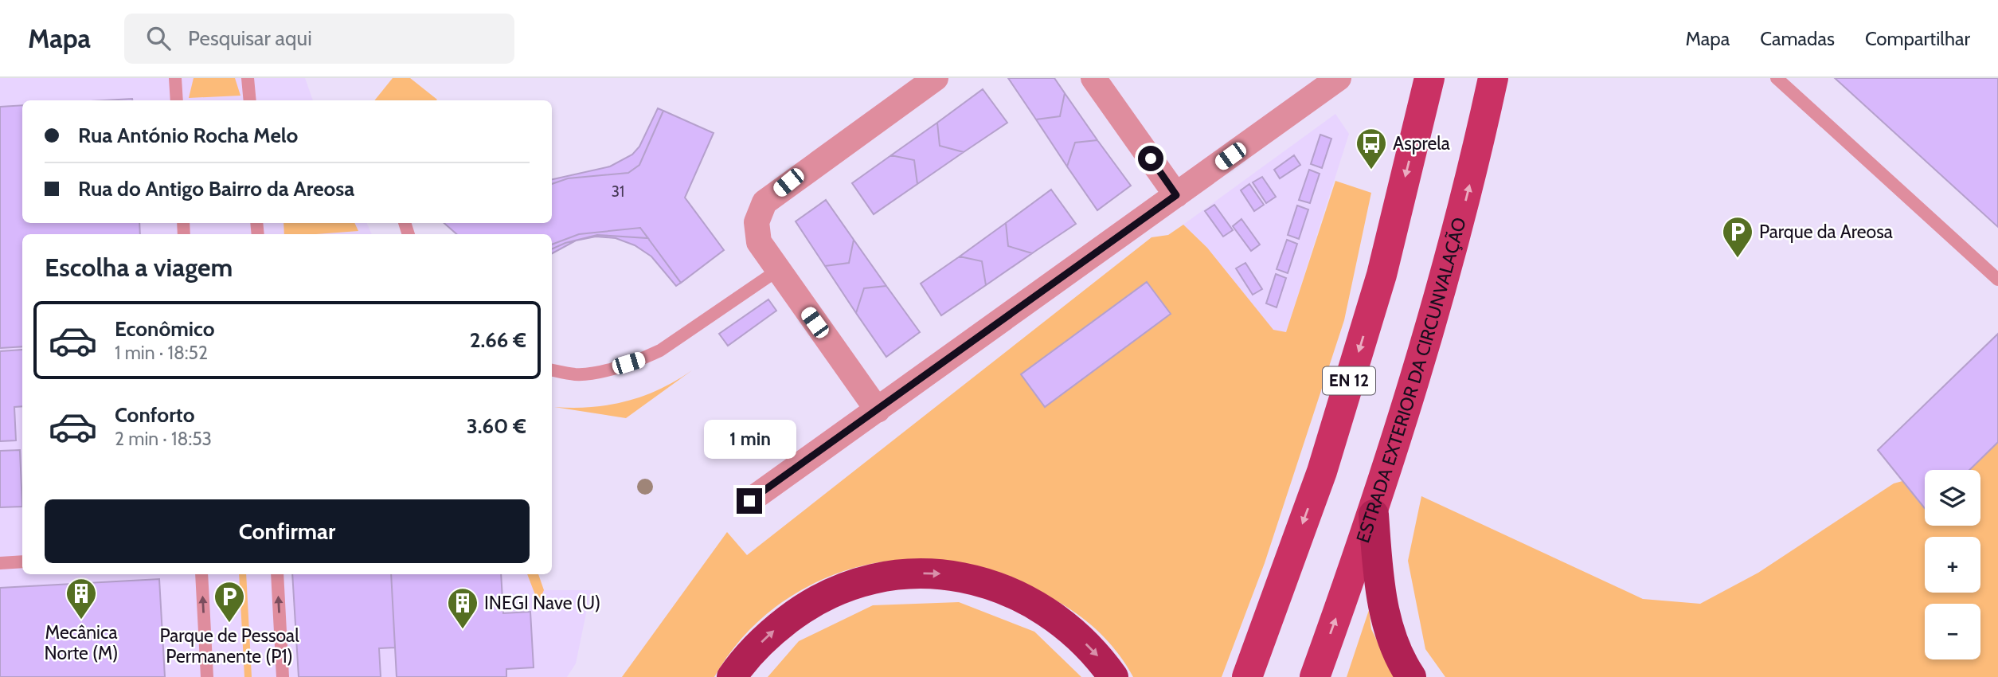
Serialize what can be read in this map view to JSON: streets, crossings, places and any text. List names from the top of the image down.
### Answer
{
  "streets": {
    "main road": ["ESTRADA EXTERIOR DA CIRCUNVALAÇÃO", "EN 12"]
  },
  "places": {
    "bus stop": ["Asprela"],
    "parking": ["Parque da Areosa", "Parque de Pessoal Permanente (P1)"],
    "building": ["Mecânica Norte (M)", "INEGI Nave (U)"]
  },
  "house_numbers": ["31"],
  "page": {
    "header": "Mapa",
    "search": "Pesquisar aqui",
    "nav": ["Mapa", "Camadas", "Compartilhar"],
    "banner": ["Rua António Rocha Melo", "Rua do Antigo Bairro da Areosa"],
    "heading": "Escolha a viagem",
    "list": [
      {
        "name": "Econômico",
        "note": "1 min · 18:52",
        "value": "2.66 €"
      },
      {
        "name": "Conforto",
        "note": "2 min · 18:53",
        "value": "3.60 €"
      }
    ],
    "bubble": "1 min",
    "map_buttons": ["+", "−"],
    "buttons": "Confirmar"
  }
}
